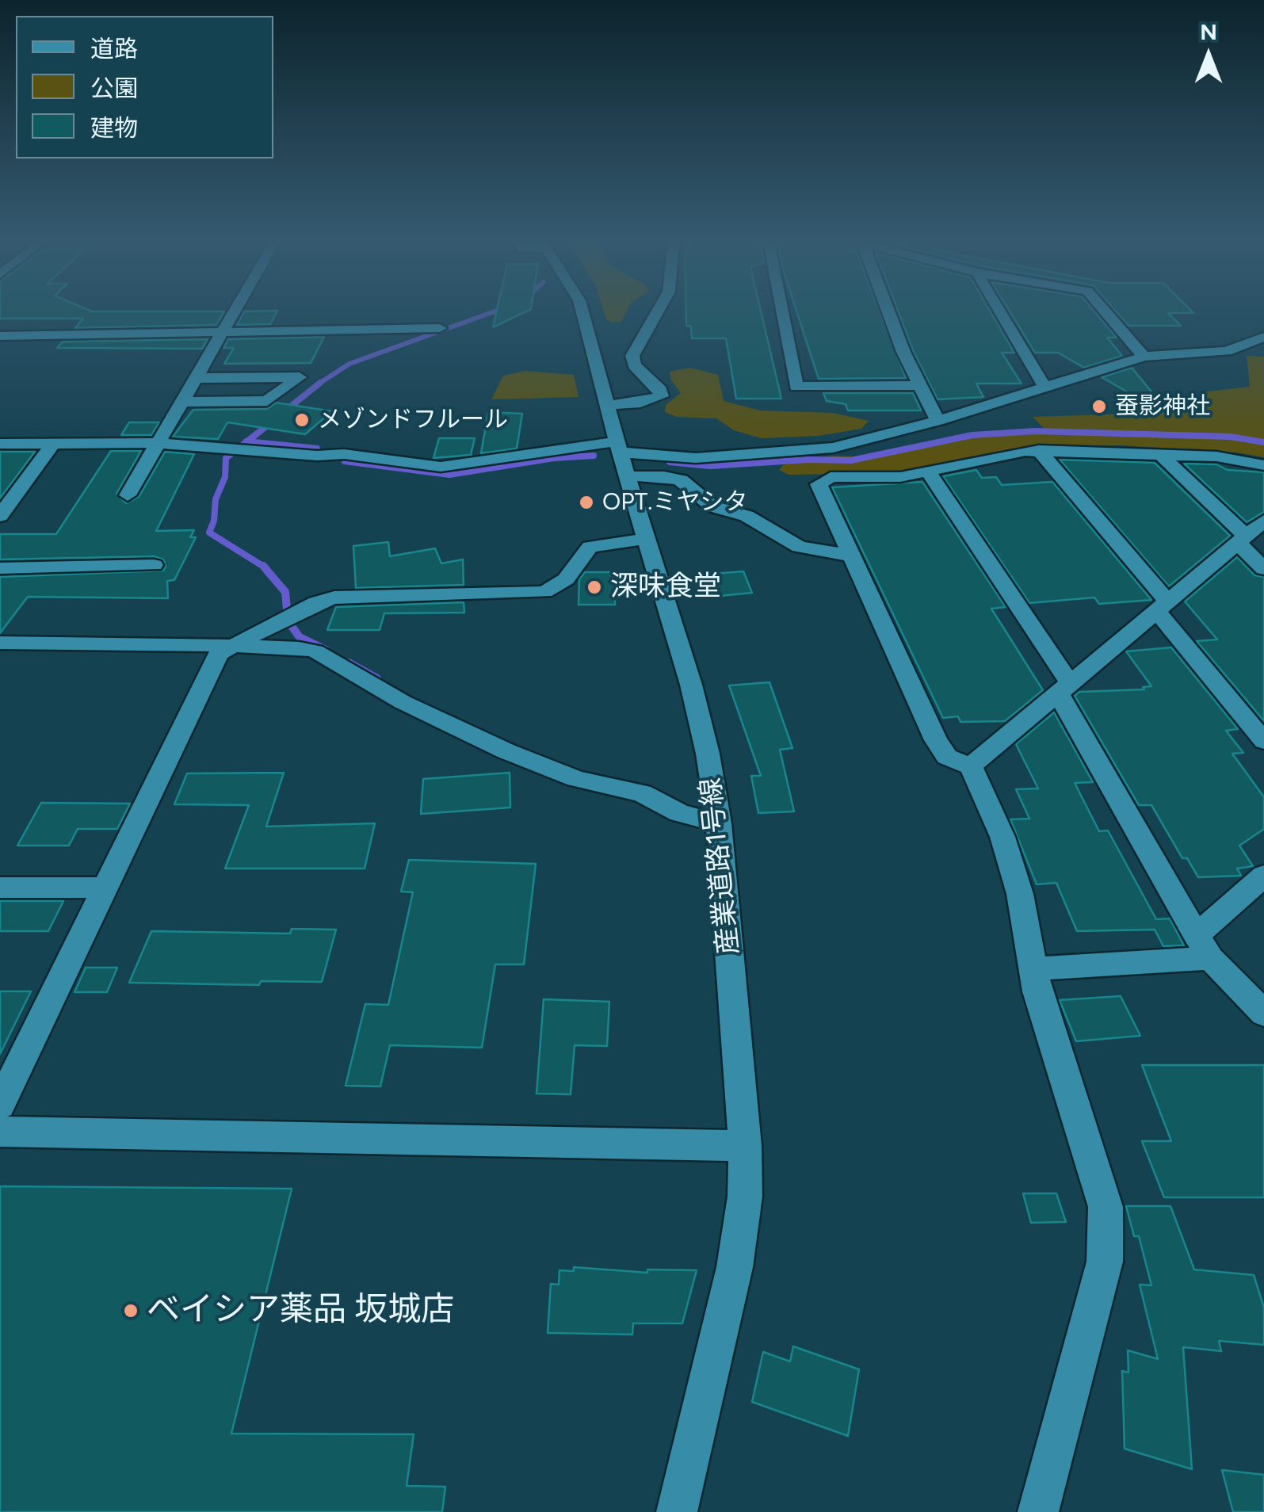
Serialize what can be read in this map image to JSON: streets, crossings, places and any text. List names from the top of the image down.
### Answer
{
  "streets": {
    "street": ["産業道路1号線"]
  },
  "places": [
    "蚕影神社",
    "メゾンドフルール",
    "OPT.ミヤシタ",
    "深味食堂",
    "ベイシア薬品 坂城店"
  ],
  "legend": ["道路", "公園", "建物"],
  "north": "top"
}
